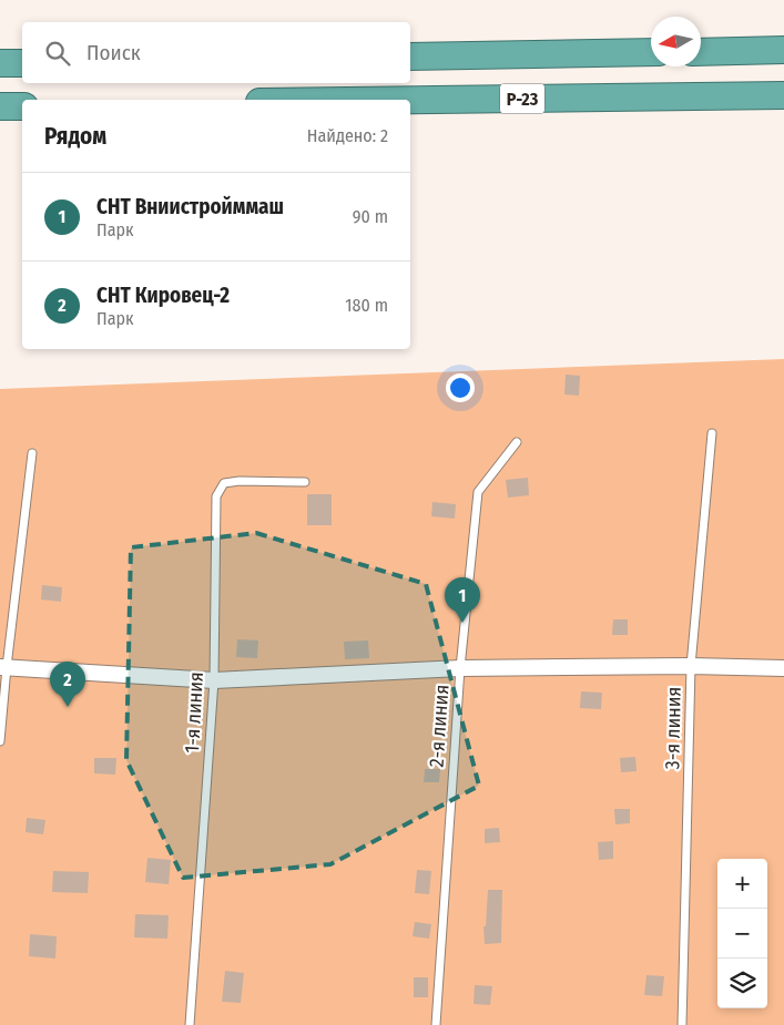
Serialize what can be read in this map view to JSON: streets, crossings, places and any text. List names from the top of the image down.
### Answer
{
  "streets": {
    "highway": ["Р-23"],
    "lane": ["1-я линия", "2-я линия", "3-я линия"]
  },
  "north": "left",
  "page": {
    "search": "Поиск",
    "heading": ["Рядом", "Найдено: 2"],
    "list": [
      {
        "mark": "1",
        "name": "СНТ Вниистройммаш",
        "note": "Парк",
        "value": "90 m"
      },
      {
        "mark": "2",
        "name": "СНТ Кировец-2",
        "note": "Парк",
        "value": "180 m"
      }
    ],
    "pins": ["1", "2"],
    "map_buttons": ["+", "−"]
  }
}
